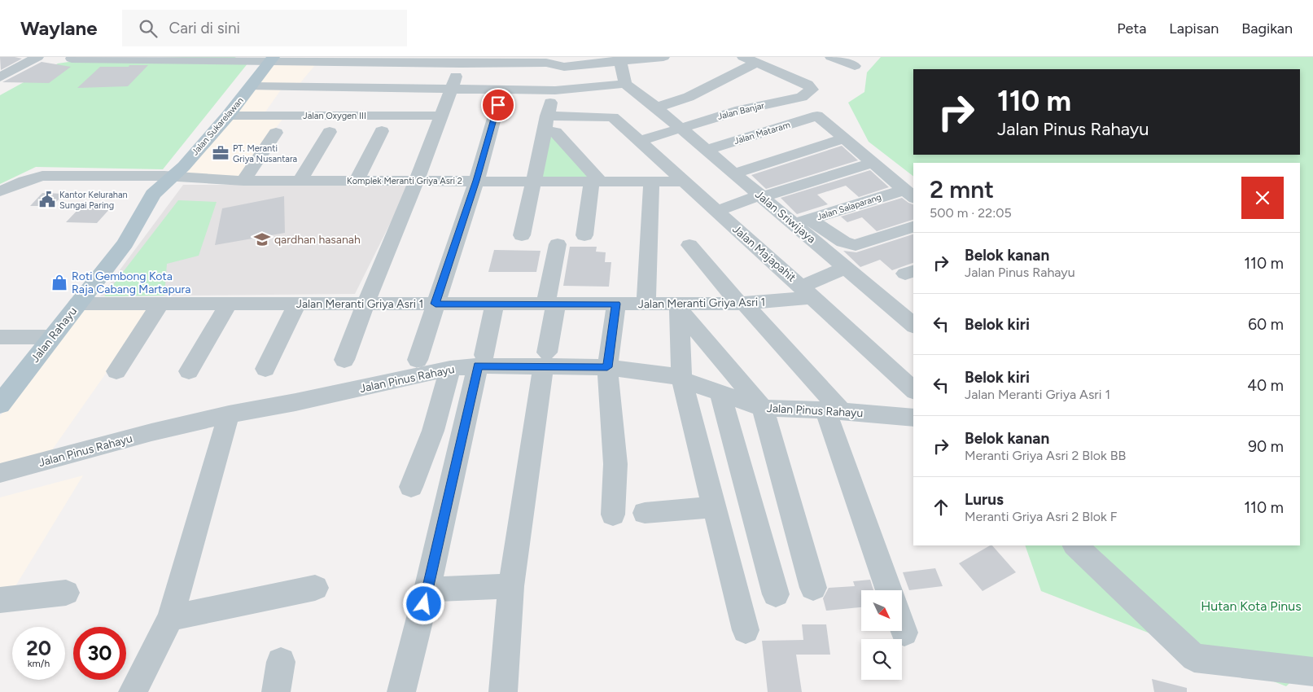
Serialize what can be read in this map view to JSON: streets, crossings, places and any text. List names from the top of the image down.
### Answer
{
  "streets": {
    "main road": ["Jalan Sukarelawan", "Jalan Rahayu"],
    "street": [
      "Jalan Banjar",
      "Jalan Oxygen III",
      "Jalan Mataram",
      "Komplek Meranti Griya Asri 2",
      "Jalan Salaparang",
      "Jalan Sriwijaya",
      "Jalan Majapahit",
      "Jalan Meranti Griya Asri 1",
      "Jalan Pinus Rahayu"
    ]
  },
  "crossings": [
    ["Jalan Banjar", "Jalan Sriwijaya"],
    ["Jalan Banjar", "Jalan Majapahit"],
    ["Jalan Oxygen III", "Jalan Sukarelawan"],
    ["Jalan Sukarelawan", "Komplek Meranti Griya Asri 2"],
    ["Jalan Sukarelawan", "Jalan Rahayu"],
    ["Jalan Mataram", "Jalan Sriwijaya"],
    ["Komplek Meranti Griya Asri 2", "Jalan Majapahit"],
    ["Komplek Meranti Griya Asri 2", "Jalan Rahayu"],
    ["Jalan Salaparang", "Jalan Sriwijaya"],
    ["Jalan Majapahit", "Jalan Meranti Griya Asri 1"],
    ["Jalan Meranti Griya Asri 1", "Jalan Rahayu"]
  ],
  "parks": ["Hutan Kota Pinus"],
  "places": {
    "office": ["PT. Meranti Griya Nusantara"],
    "public building": ["Kantor Kelurahan Sungai Paring"],
    "school or university": ["qardhan hasanah"],
    "shop": ["Roti Gembong Kota Raja Cabang Martapura"]
  },
  "north": "bottom right",
  "page": {
    "header": "Waylane",
    "search": "Cari di sini",
    "nav": ["Peta", "Lapisan", "Bagikan"],
    "turn": ["110 m", "Jalan Pinus Rahayu"],
    "heading": ["2 mnt", "500 m · 22:05"],
    "list": [
      {
        "name": "Belok kanan",
        "note": "Jalan Pinus Rahayu",
        "value": "110 m"
      },
      {
        "name": "Belok kiri",
        "value": "60 m"
      },
      {
        "name": "Belok kiri",
        "note": "Jalan Meranti Griya Asri 1",
        "value": "40 m"
      },
      {
        "name": "Belok kanan",
        "note": "Meranti Griya Asri 2 Blok BB",
        "value": "90 m"
      },
      {
        "name": "Lurus",
        "note": "Meranti Griya Asri 2 Blok F",
        "value": "110 m"
      }
    ],
    "speed": "20 km/h",
    "limit": "30"
  }
}
